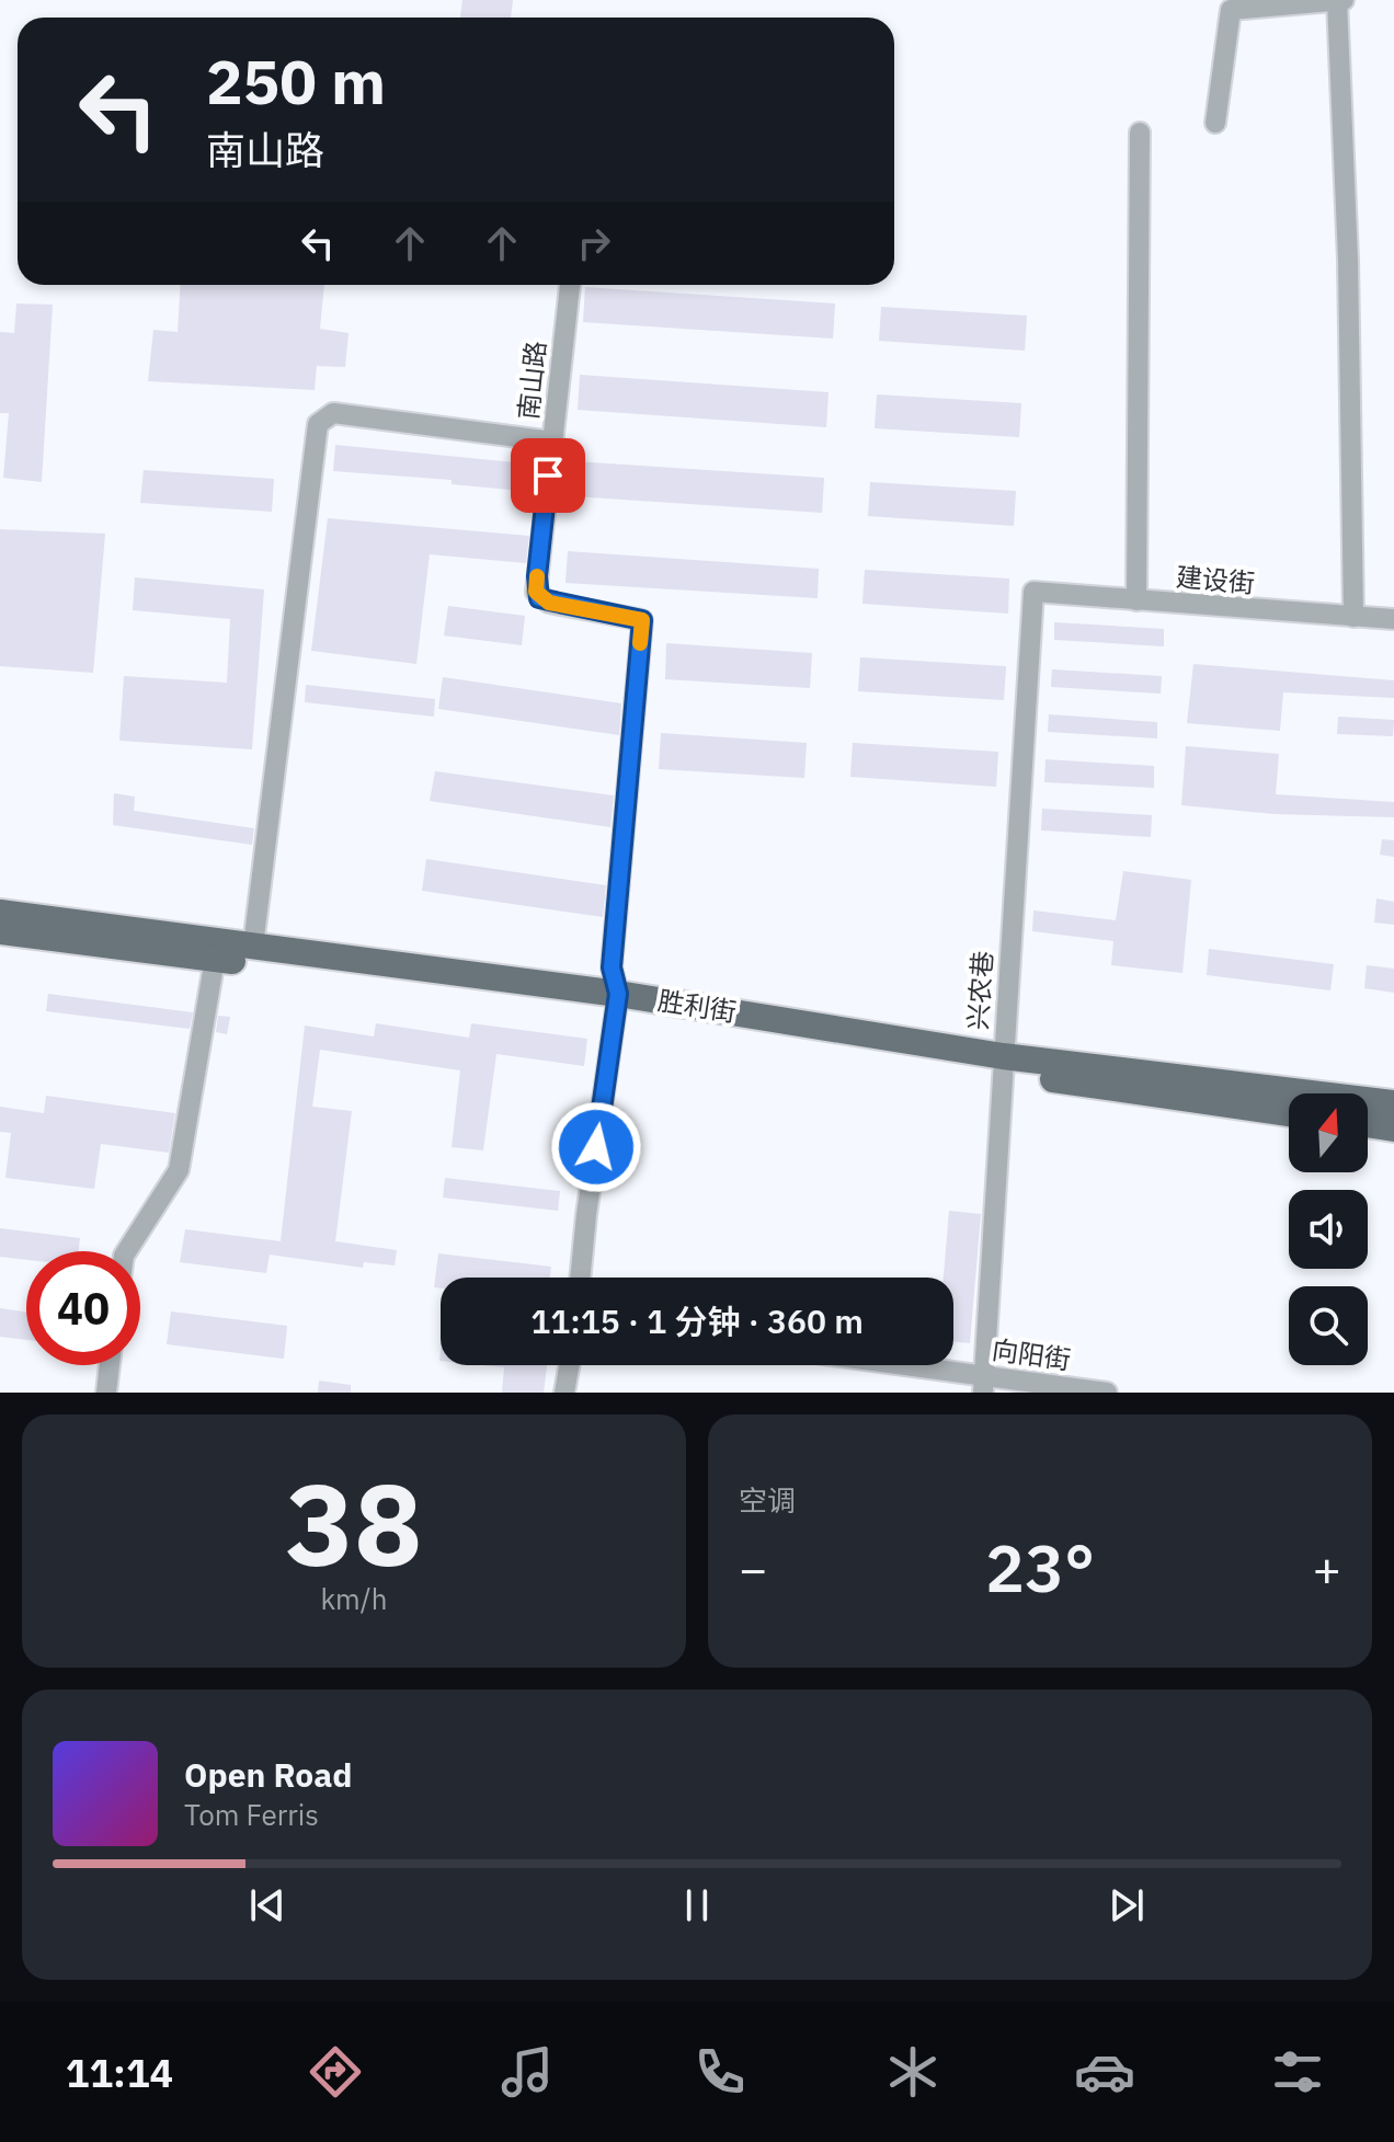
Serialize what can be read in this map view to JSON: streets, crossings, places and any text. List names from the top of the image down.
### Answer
{
  "streets": {
    "main road": ["胜利街"],
    "street": [
      "南山路",
      "建设街",
      "兴农巷",
      "向阳街"
    ]
  },
  "crossings": [
    ["南山路", "胜利街"],
    ["建设街", "兴农巷"],
    ["兴农巷", "胜利街"],
    ["兴农巷", "向阳街"]
  ],
  "north": "top",
  "page": {
    "turn": ["250 m", "南山路"],
    "limit": "40",
    "trip": "11:15 · 1 分钟 · 360 m",
    "tile": [
      ["38", "km/h"],
      "空调"
    ],
    "heat": ["−", "23°", "+"],
    "song": ["Open Road", "Tom Ferris"],
    "tabs": "11:14"
  }
}
